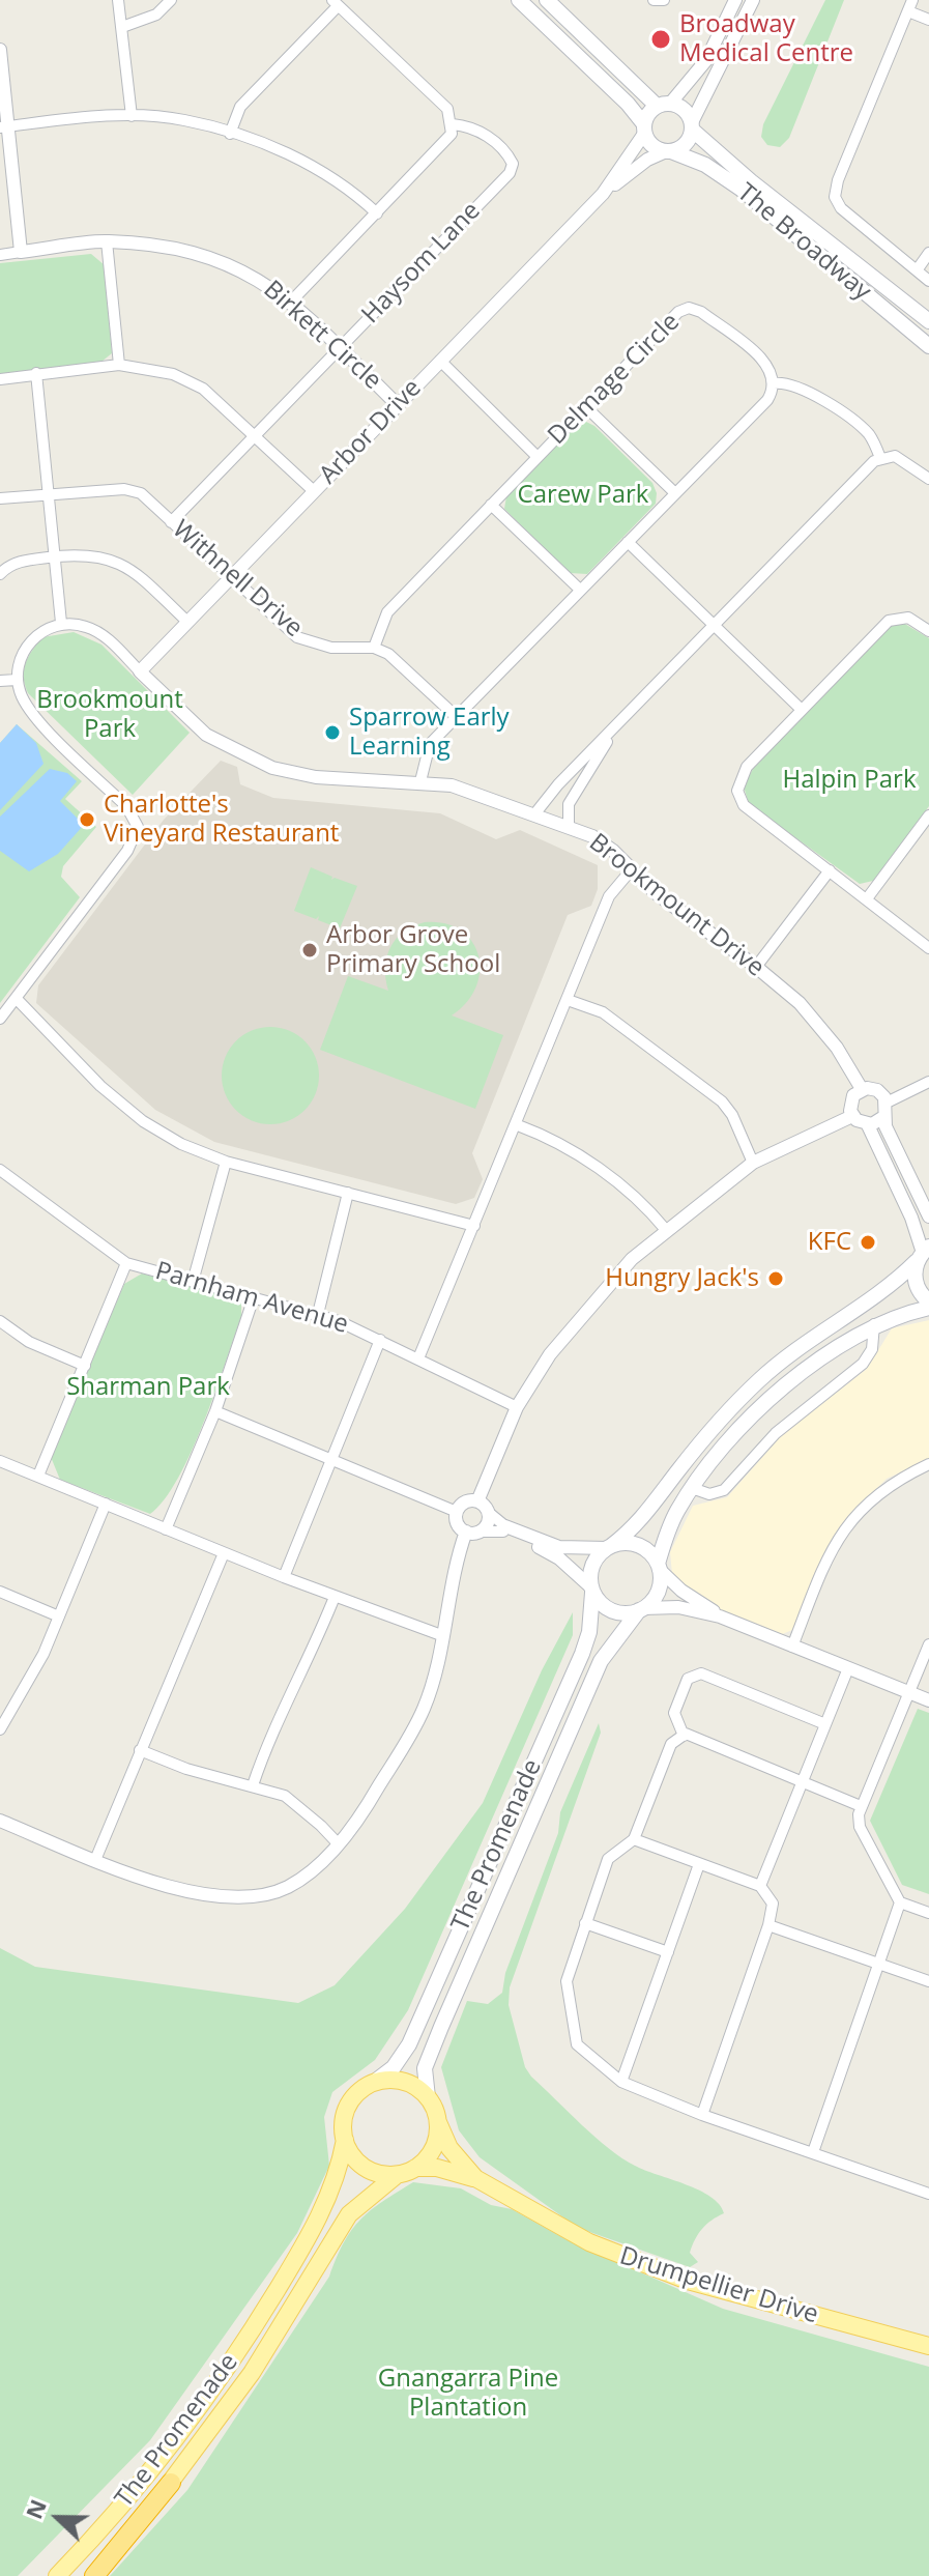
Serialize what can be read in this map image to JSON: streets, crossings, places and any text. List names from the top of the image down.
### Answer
{
  "streets": {
    "main road": ["The Broadway", "The Promenade", "Drumpellier Drive"],
    "street": [
      "Haysom Lane",
      "Birkett Circle",
      "Delmage Circle",
      "Arbor Drive",
      "Withnell Drive",
      "Brookmount Drive",
      "Parnham Avenue"
    ]
  },
  "crossings": [
    ["Haysom Lane", "Birkett Circle"],
    ["Haysom Lane", "Withnell Drive"],
    ["Birkett Circle", "Arbor Drive"],
    ["Delmage Circle", "Withnell Drive"],
    ["Arbor Drive", "Withnell Drive"],
    ["Arbor Drive", "Brookmount Drive"],
    ["The Promenade", "Drumpellier Drive"]
  ],
  "parks": [
    "Carew Park",
    "Brookmount Park",
    "Halpin Park",
    "Sharman Park",
    "Gnangarra Pine Plantation"
  ],
  "places": [
    "Broadway Medical Centre",
    "Sparrow Early Learning",
    "Charlotte's Vineyard Restaurant",
    "Arbor Grove Primary School",
    "KFC",
    "Hungry Jack's"
  ],
  "north": "left"
}
